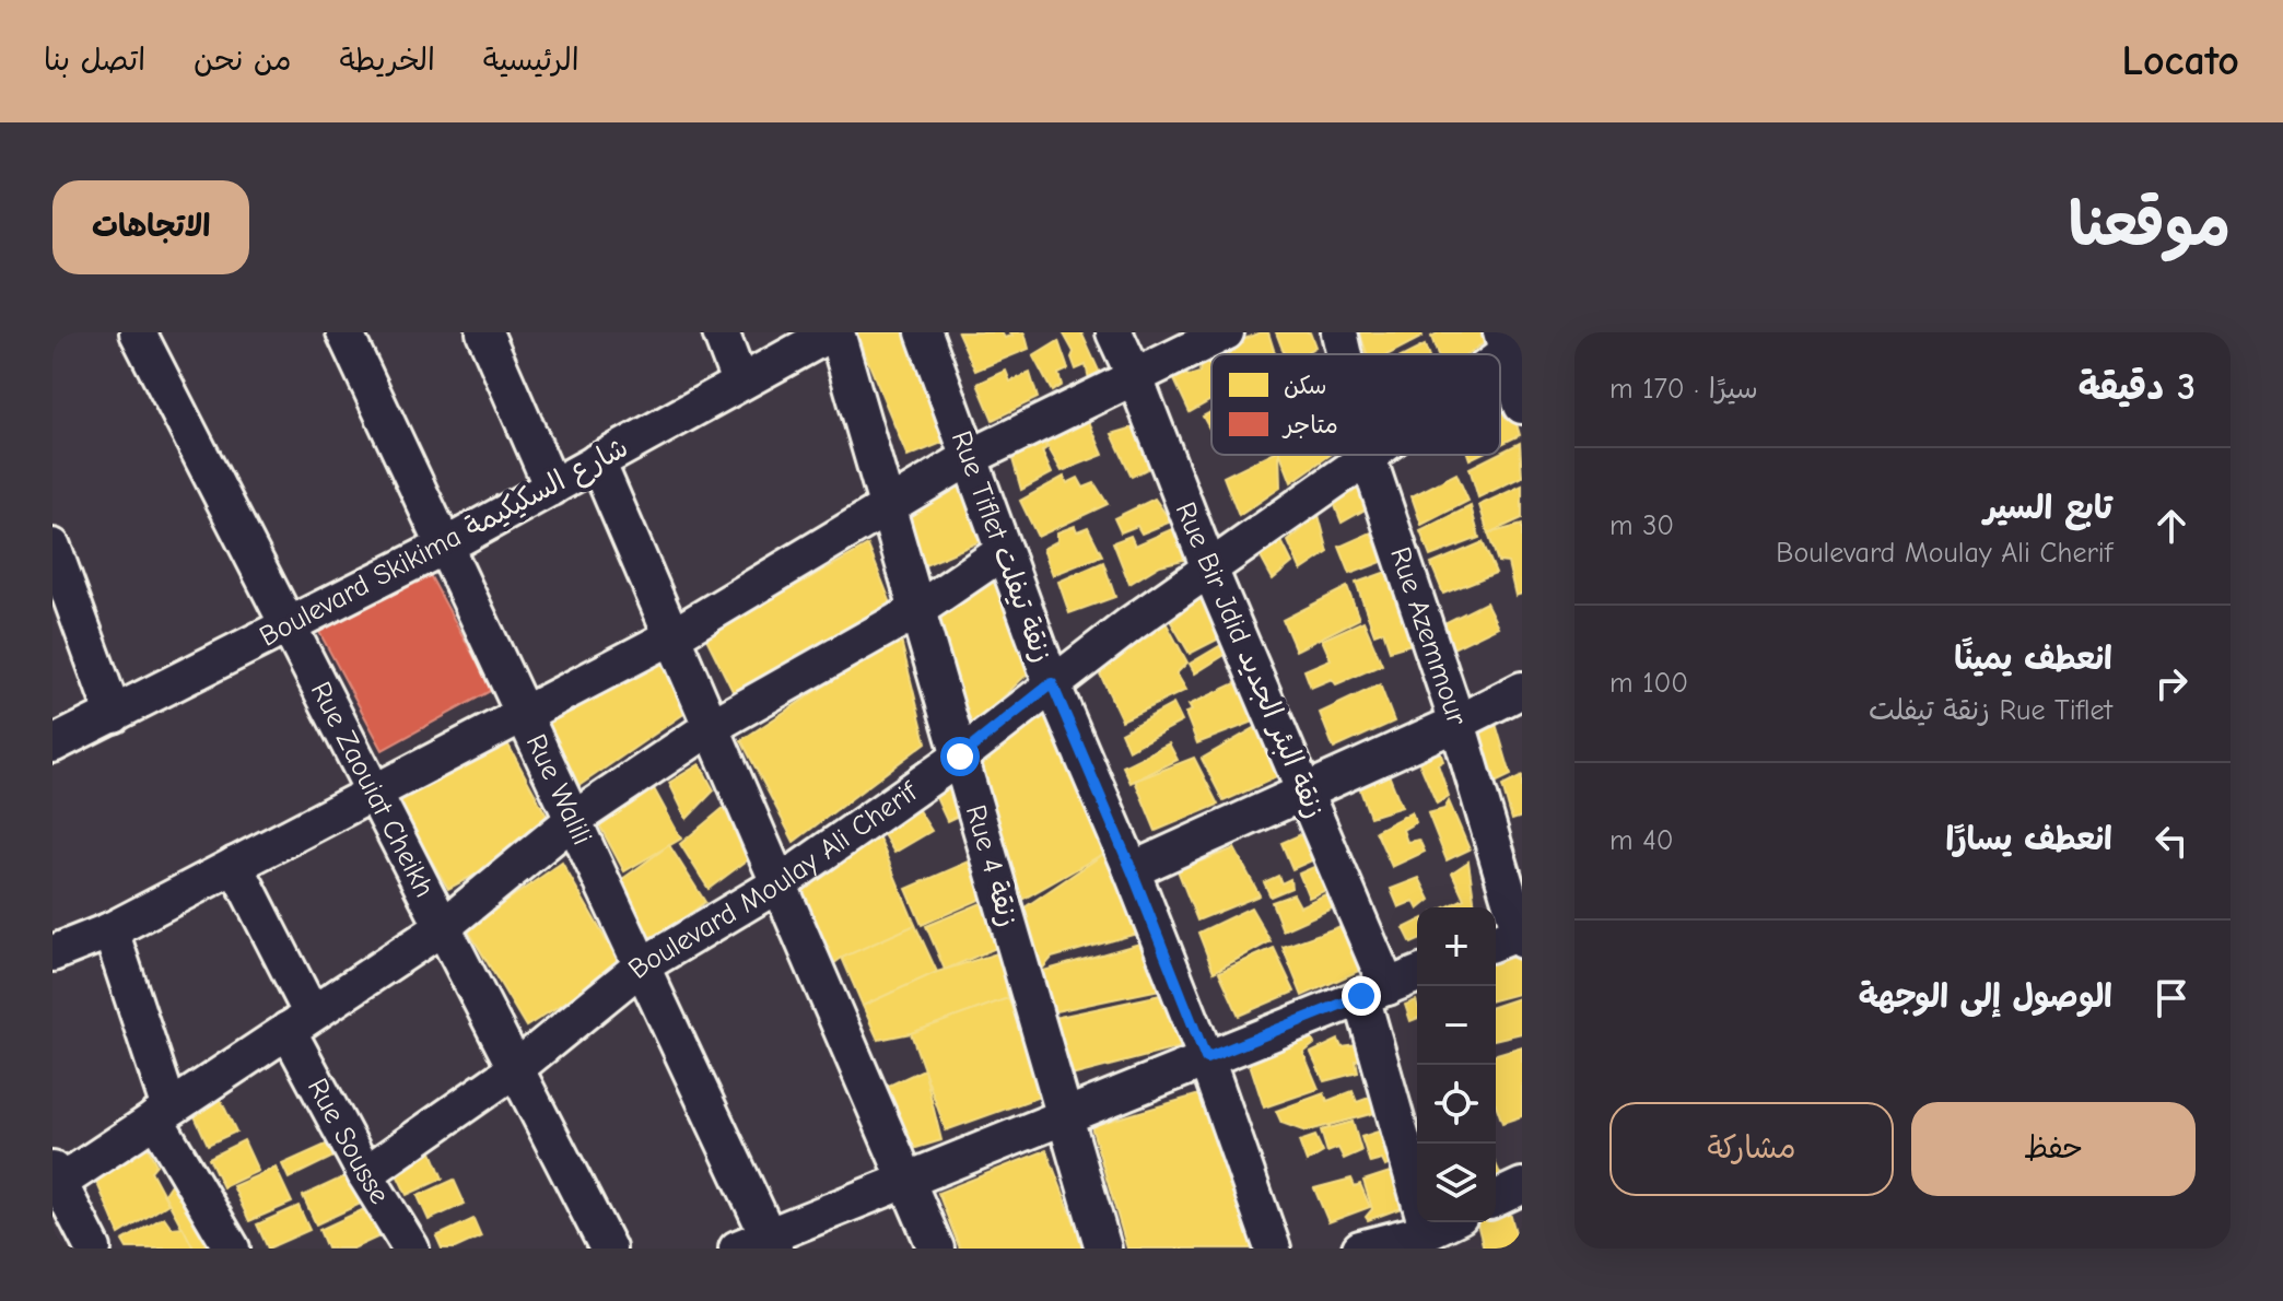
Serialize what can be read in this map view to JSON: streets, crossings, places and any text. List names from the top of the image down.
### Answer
{
  "streets": {
    "street": [
      "Boulevard Skikima شارع السكيكيمة",
      "Rue Tiflet زنقة تيفلت",
      "Rue Azemmour",
      "Rue Bir Jdid زنقة البئر الجديد",
      "Rue Zaouiat Cheikh",
      "Rue Walili",
      "Rue 4 زنقة",
      "Boulevard Moulay Ali Cherif",
      "Rue Sousse"
    ]
  },
  "crossings": [
    ["Boulevard Skikima شارع السكيكيمة", "Rue Zaouiat Cheikh"],
    ["Boulevard Skikima شارع السكيكيمة", "Rue Walili"],
    ["Boulevard Skikima شارع السكيكيمة", "Rue 4 زنقة"],
    ["Rue Tiflet زنقة تيفلت", "Boulevard Moulay Ali Cherif"],
    ["Rue Azemmour", "Boulevard Moulay Ali Cherif"],
    ["Rue Bir Jdid زنقة البئر الجديد", "Boulevard Moulay Ali Cherif"],
    ["Rue Zaouiat Cheikh", "Boulevard Moulay Ali Cherif"],
    ["Rue Walili", "Boulevard Moulay Ali Cherif"],
    ["Rue 4 زنقة", "Boulevard Moulay Ali Cherif"],
    ["Boulevard Moulay Ali Cherif", "Rue Sousse"]
  ],
  "legend": ["سكن", "متاجر"],
  "page": {
    "header": "Locato",
    "nav": [
      "الرئيسية",
      "الخريطة",
      "من نحن",
      "اتصل بنا"
    ],
    "title": "موقعنا",
    "buttons": [
      "الاتجاهات",
      ["حفظ", "مشاركة"]
    ],
    "heading": ["3 دقيقة", "سيرًا · 170 m"],
    "list": [
      ["تابع السير", "Boulevard Moulay Ali Cherif", "30 m"],
      ["انعطف يمينًا", "Rue Tiflet زنقة تيفلت", "100 m"],
      ["انعطف يسارًا", "40 m"],
      "الوصول إلى الوجهة"
    ],
    "map_buttons": ["+", "−"]
  }
}
